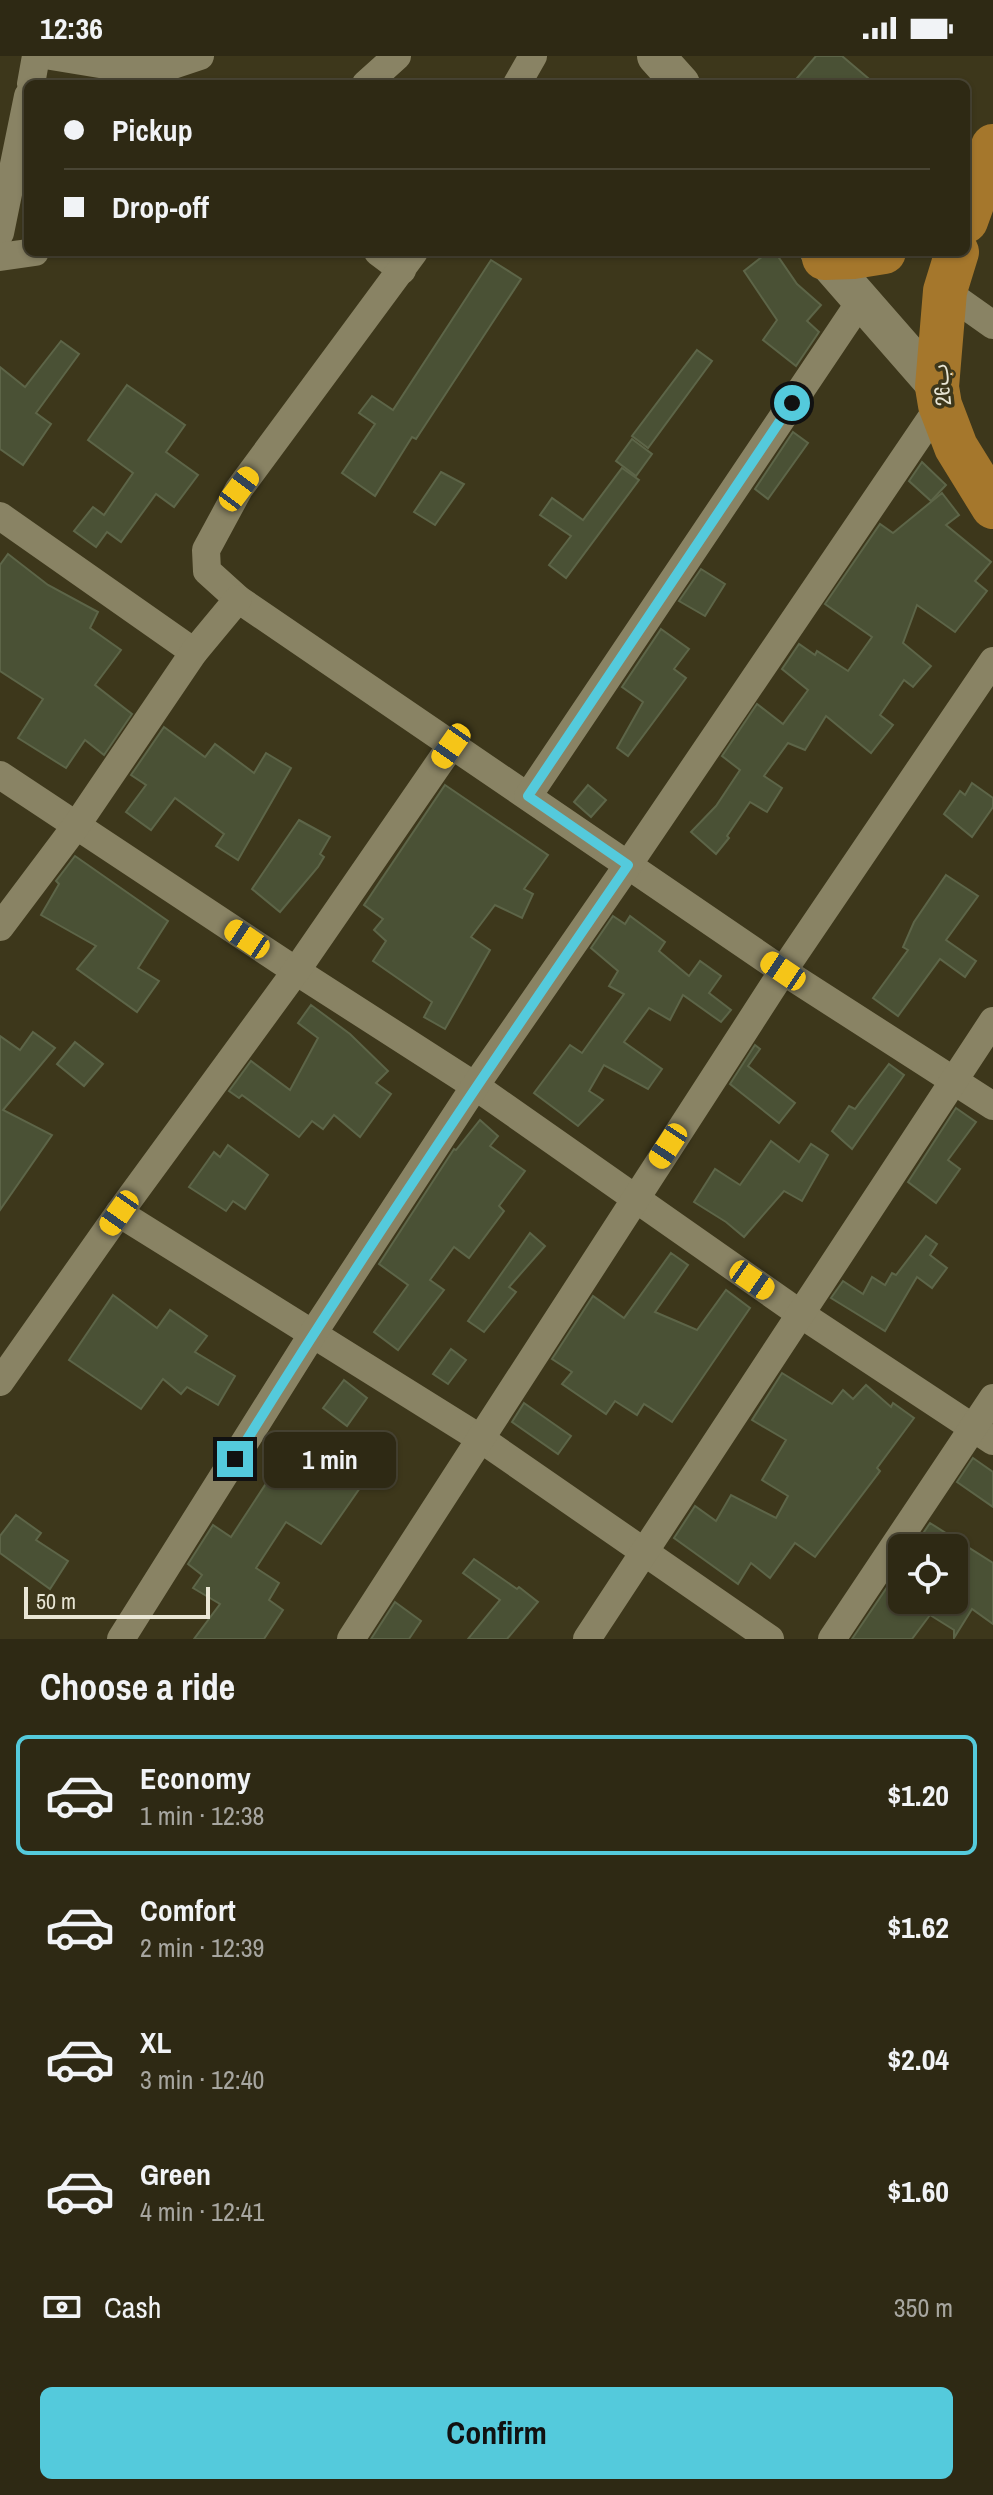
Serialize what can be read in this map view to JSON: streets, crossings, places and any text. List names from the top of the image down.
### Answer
{
  "streets": {
    "highway": ["26ب"]
  },
  "scale_bar": "50 m",
  "page": {
    "status": "12:36",
    "banner": ["Pickup", "Drop-off"],
    "bubble": "1 min",
    "scale": "50 m",
    "heading": "Choose a ride",
    "list": [
      {
        "name": "Economy",
        "note": "1 min · 12:38",
        "value": "$1.20"
      },
      {
        "name": "Comfort",
        "note": "2 min · 12:39",
        "value": "$1.62"
      },
      {
        "name": "XL",
        "note": "3 min · 12:40",
        "value": "$2.04"
      },
      {
        "name": "Green",
        "note": "4 min · 12:41",
        "value": "$1.60"
      }
    ],
    "pay": ["Cash", "350 m"],
    "buttons": "Confirm"
  }
}
